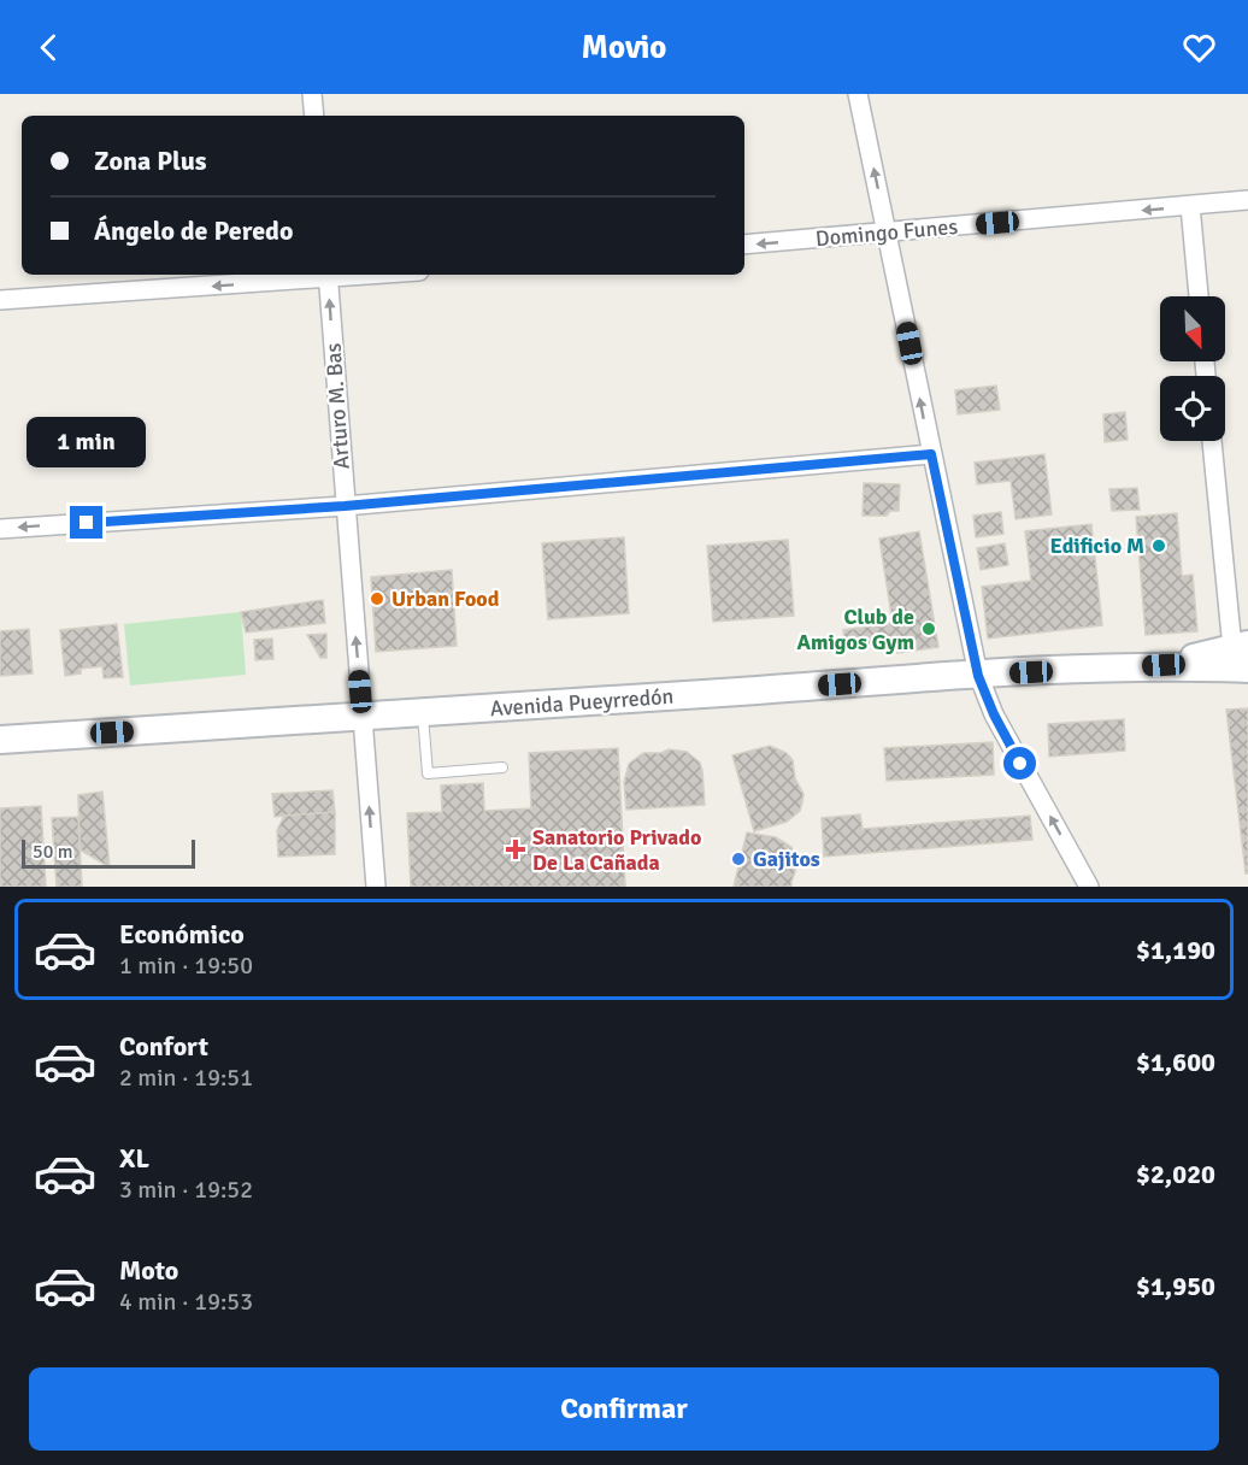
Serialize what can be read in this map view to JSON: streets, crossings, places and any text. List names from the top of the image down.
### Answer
{
  "streets": {
    "main road": ["Avenida Pueyrredón"],
    "street": ["Domingo Funes", "Arturo M. Bas"]
  },
  "crossings": [
    ["Arturo M. Bas", "Avenida Pueyrredón"]
  ],
  "one_way": ["Domingo Funes", "Arturo M. Bas"],
  "places": {
    "other": [
      "Edificio M",
      "Urban Food",
      "Club de Amigos Gym",
      "Gajitos"
    ],
    "health": ["Sanatorio Privado De La Cañada"]
  },
  "scale_bar": "50 m",
  "north": "bottom right",
  "page": {
    "header": "Movio",
    "banner": ["Zona Plus", "Ángelo de Peredo"],
    "bubble": "1 min",
    "scale": "50 m",
    "list": [
      {
        "name": "Económico",
        "note": "1 min · 19:50",
        "value": "$1,190"
      },
      {
        "name": "Confort",
        "note": "2 min · 19:51",
        "value": "$1,600"
      },
      {
        "name": "XL",
        "note": "3 min · 19:52",
        "value": "$2,020"
      },
      {
        "name": "Moto",
        "note": "4 min · 19:53",
        "value": "$1,950"
      }
    ],
    "buttons": "Confirmar"
  }
}
